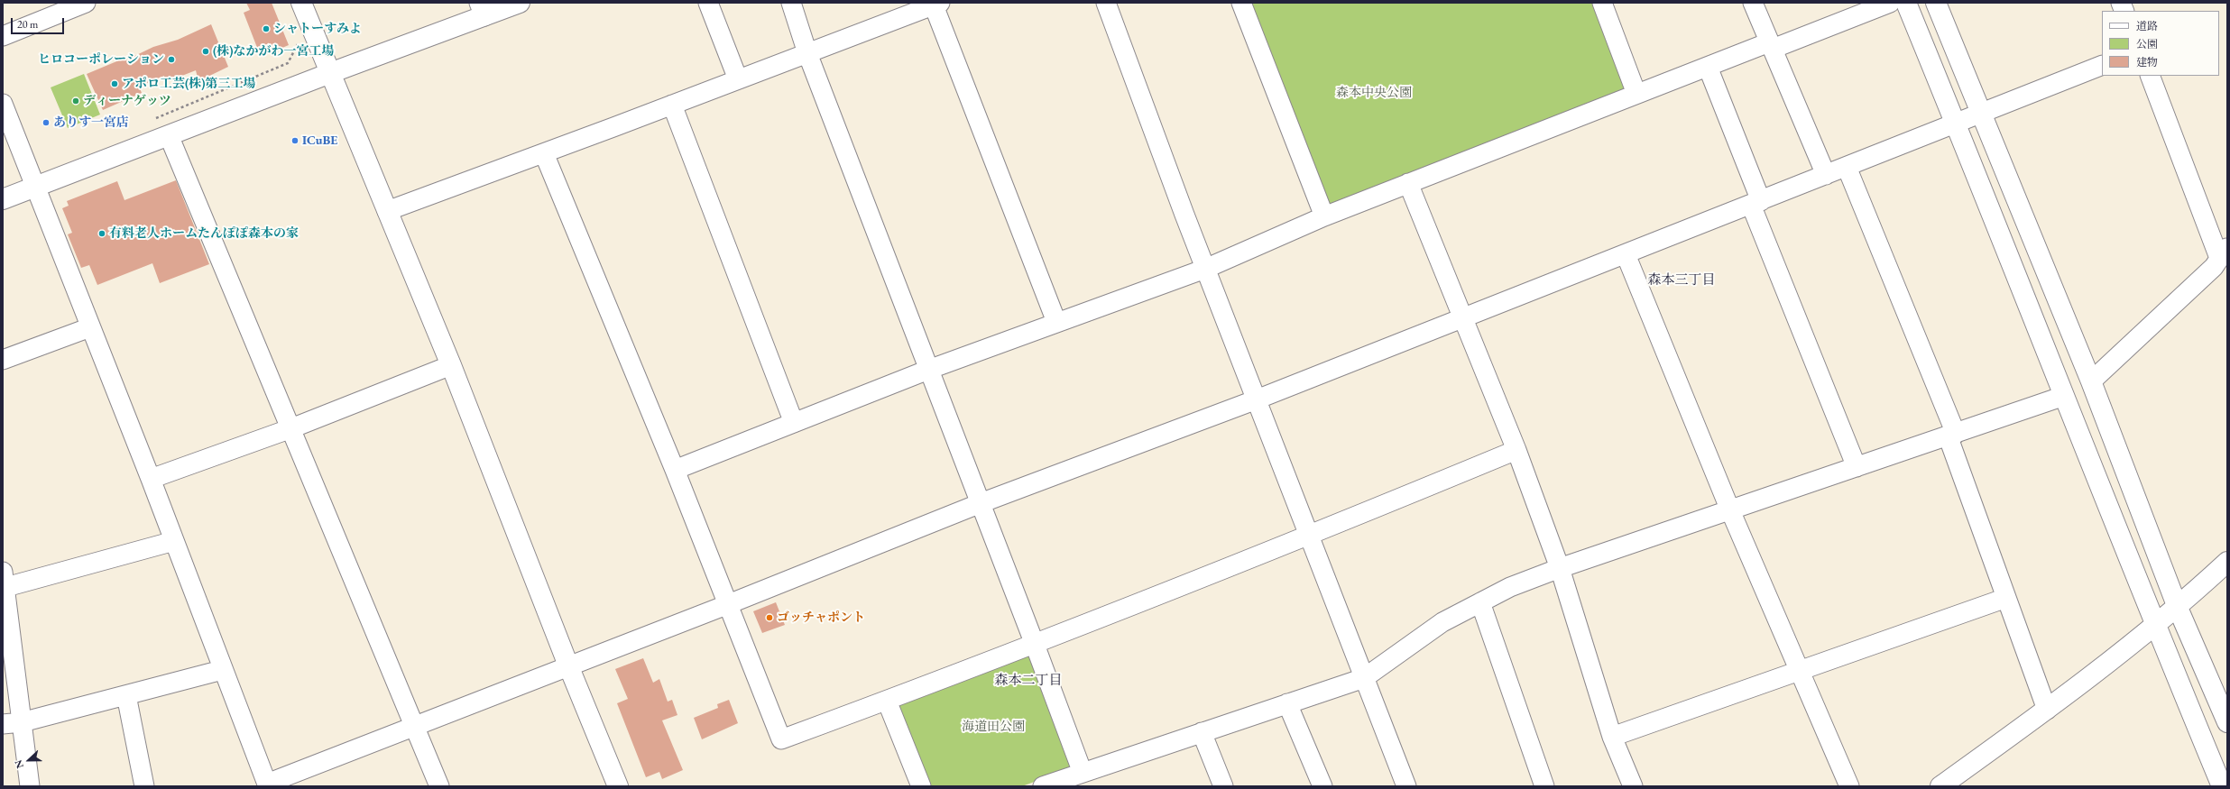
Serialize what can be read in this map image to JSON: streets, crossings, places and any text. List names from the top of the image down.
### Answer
{
  "districts": ["森本三丁目", "森本二丁目"],
  "parks": ["森本中央公園", "海道田公園"],
  "places": [
    "シャトーすみよ",
    "(株)なかがわ一宮工場",
    "ヒロコーポレーション",
    "アポロ工芸(株)第三工場",
    "ディーナゲッツ",
    "ありす一宮店",
    "ICuBE",
    "有料老人ホームたんぽぽ森本の家",
    "ゴッチャポント"
  ],
  "legend": ["道路", "公園", "建物"],
  "scale_bar": "20 m",
  "north": "left"
}
